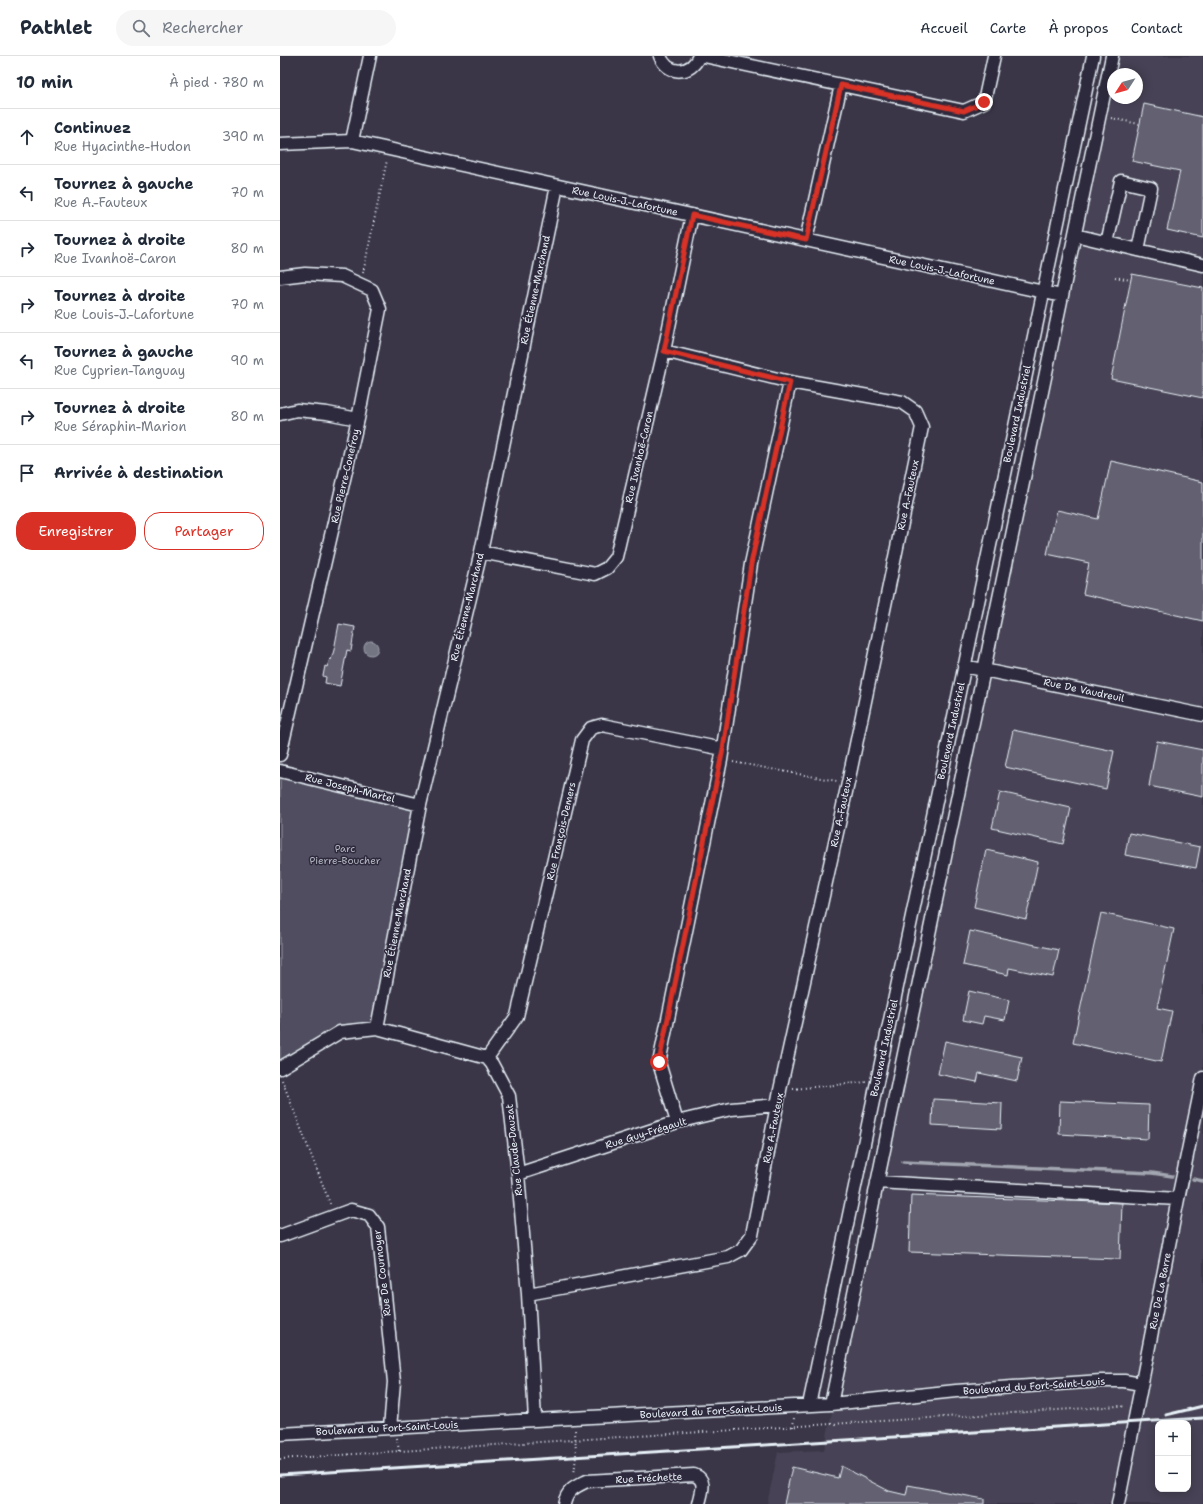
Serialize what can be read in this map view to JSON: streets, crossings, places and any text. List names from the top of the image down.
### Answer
{
  "streets": {
    "street": [
      "Rue Louis-J.-Lafortune",
      "Rue Étienne-Marchand",
      "Boulevard Industriel",
      "Rue Ivanhoë-Caron",
      "Rue Pierre-Conefroy",
      "Rue A.-Fauteux",
      "Rue De Vaudreuil",
      "Rue Joseph-Martel",
      "Rue François-Demers",
      "Rue Guy-Frégault",
      "Rue Claude-Dauzat",
      "Rue De Cournoyer",
      "Rue De La Barre",
      "Boulevard du Fort-Saint-Louis",
      "Rue Fréchette"
    ]
  },
  "crossings": [
    ["Rue Louis-J.-Lafortune", "Rue Étienne-Marchand"],
    ["Rue Louis-J.-Lafortune", "Boulevard Industriel"],
    ["Rue Louis-J.-Lafortune", "Rue Ivanhoë-Caron"],
    ["Rue Étienne-Marchand", "Rue Ivanhoë-Caron"],
    ["Rue Étienne-Marchand", "Rue Joseph-Martel"],
    ["Boulevard Industriel", "Rue De Vaudreuil"],
    ["Boulevard Industriel", "Boulevard du Fort-Saint-Louis"],
    ["Rue Ivanhoë-Caron", "Rue A.-Fauteux"],
    ["Rue A.-Fauteux", "Rue Guy-Frégault"],
    ["Rue A.-Fauteux", "Rue Claude-Dauzat"],
    ["Rue François-Demers", "Rue Claude-Dauzat"],
    ["Rue Guy-Frégault", "Rue Claude-Dauzat"],
    ["Rue Claude-Dauzat", "Boulevard du Fort-Saint-Louis"],
    ["Rue De Cournoyer", "Boulevard du Fort-Saint-Louis"],
    ["Rue De La Barre", "Boulevard du Fort-Saint-Louis"]
  ],
  "parks": ["Parc Pierre-Boucher"],
  "north": "bottom left",
  "page": {
    "header": "Pathlet",
    "search": "Rechercher",
    "nav": [
      "Accueil",
      "Carte",
      "À propos",
      "Contact"
    ],
    "heading": ["10 min", "À pied · 780 m"],
    "list": [
      ["Continuez", "Rue Hyacinthe-Hudon", "390 m"],
      ["Tournez à gauche", "Rue A.-Fauteux", "70 m"],
      ["Tournez à droite", "Rue Ivanhoë-Caron", "80 m"],
      ["Tournez à droite", "Rue Louis-J.-Lafortune", "70 m"],
      ["Tournez à gauche", "Rue Cyprien-Tanguay", "90 m"],
      ["Tournez à droite", "Rue Séraphin-Marion", "80 m"],
      "Arrivée à destination"
    ],
    "buttons": ["Enregistrer", "Partager"],
    "map_buttons": ["+", "−"]
  }
}
